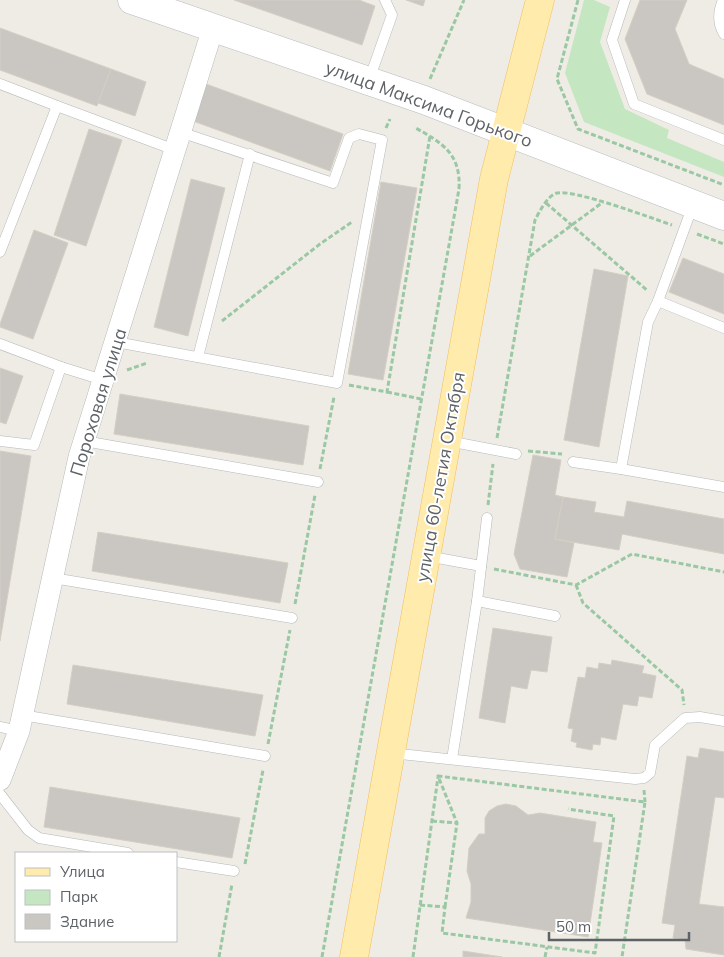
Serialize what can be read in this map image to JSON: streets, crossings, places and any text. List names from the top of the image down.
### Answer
{
  "streets": {
    "main road": ["улица Максима Горького", "улица 60-летия Октября"],
    "street": ["Пороховая улица"]
  },
  "crossings": [
    ["улица Максима Горького", "Пороховая улица"],
    ["улица Максима Горького", "улица 60-летия Октября"]
  ],
  "legend": ["Улица", "Парк", "Здание"],
  "scale_bar": "50 m"
}
